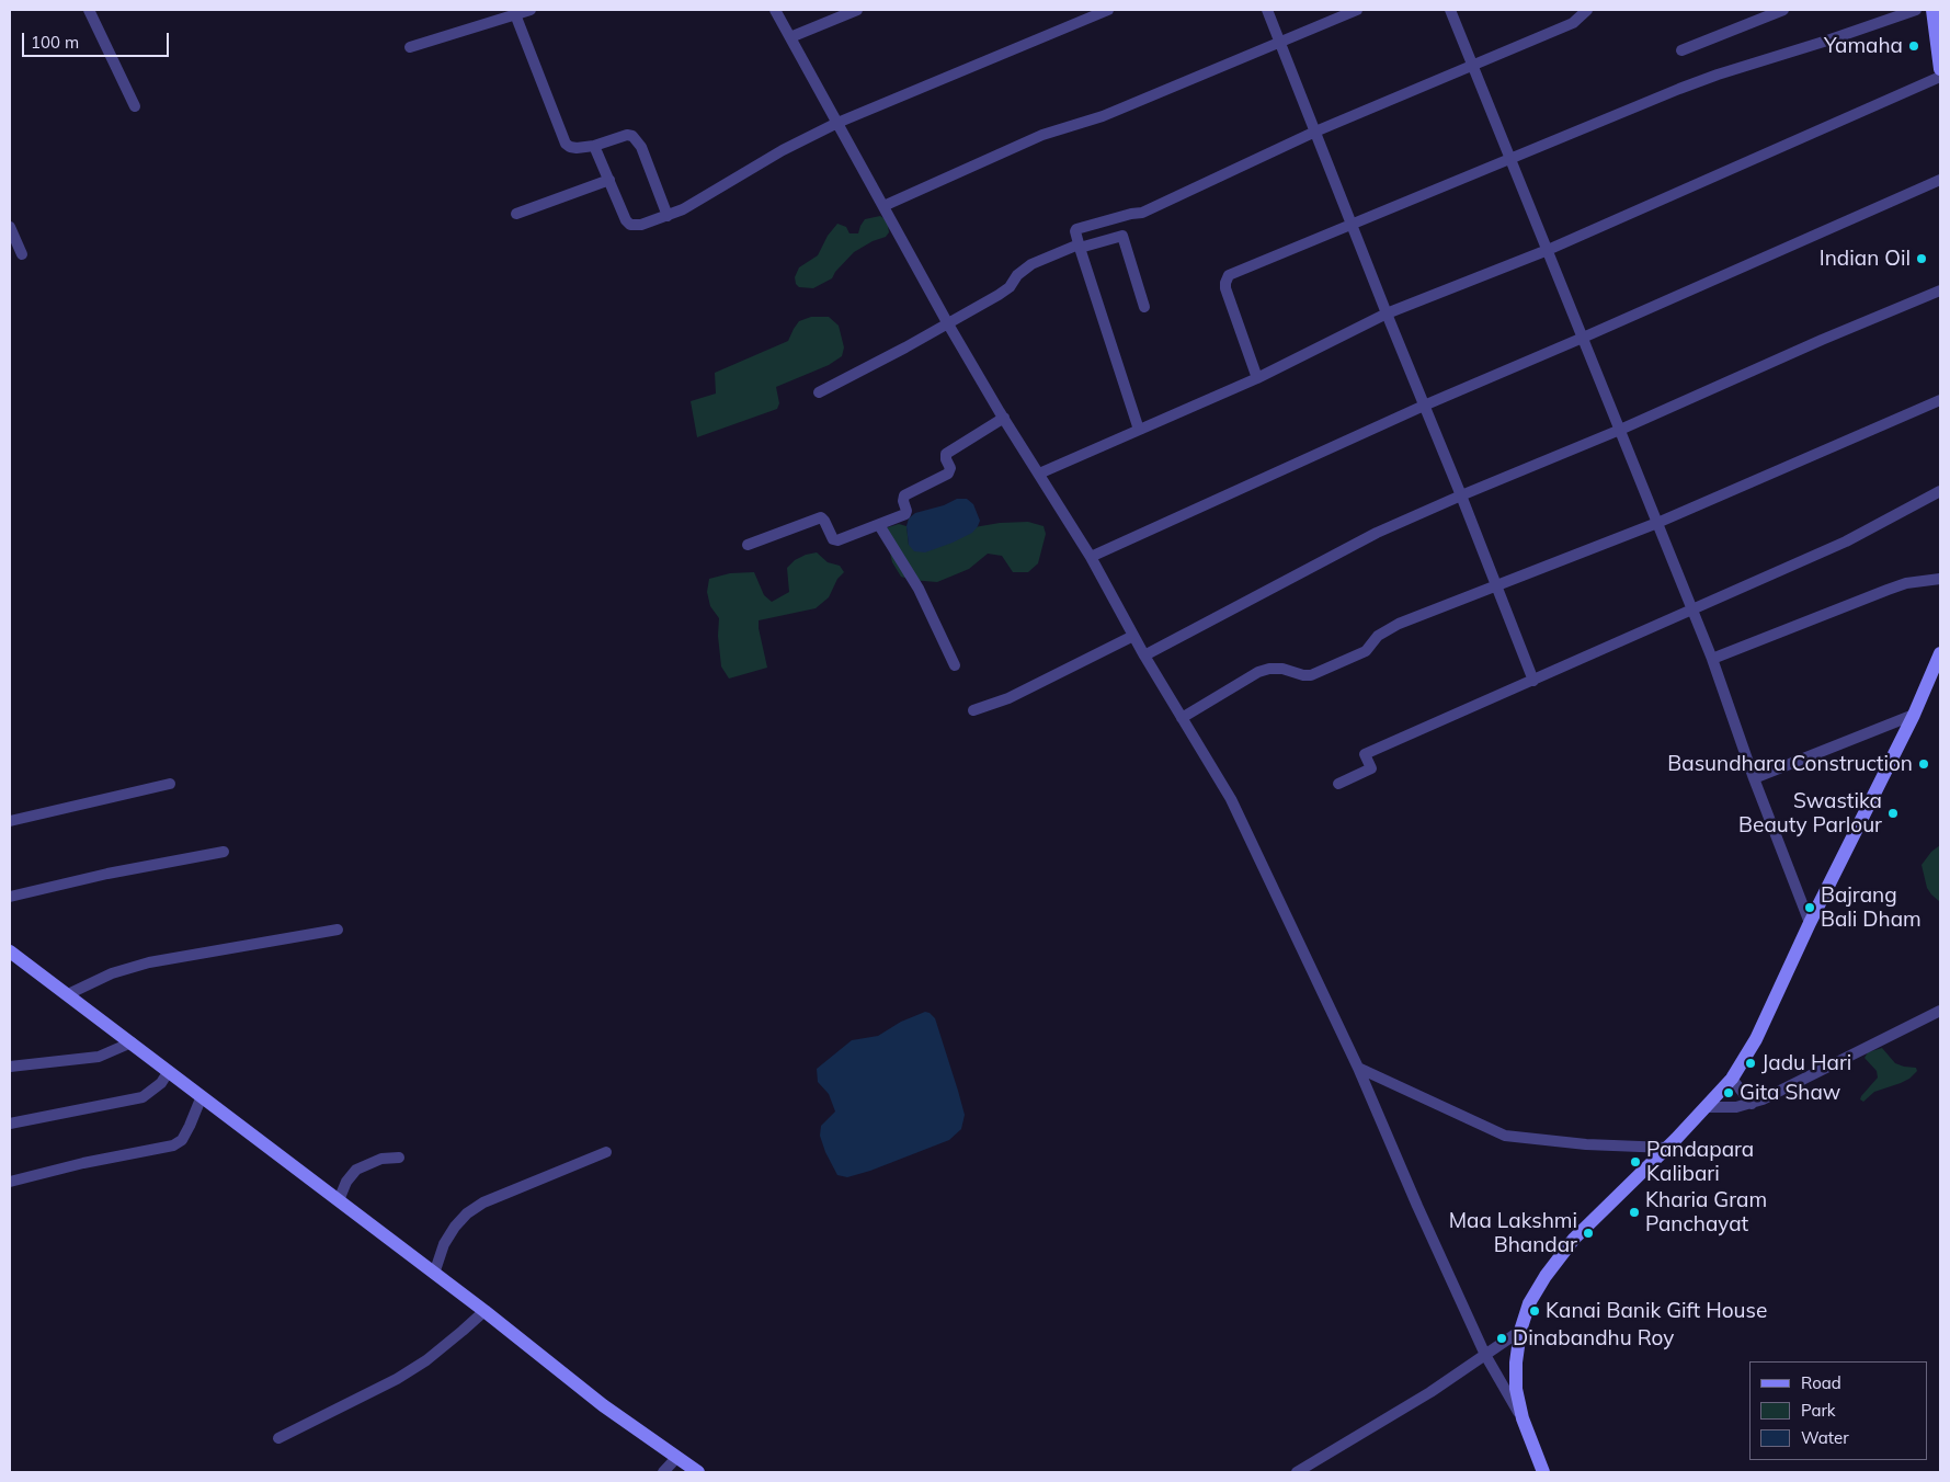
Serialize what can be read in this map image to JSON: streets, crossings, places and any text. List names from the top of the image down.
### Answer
{
  "places": [
    "Yamaha",
    "Indian Oil",
    "Basundhara Construction",
    "Swastika Beauty Parlour",
    "Bajrang Bali Dham",
    "Jadu Hari",
    "Gita Shaw",
    "Pandapara Kalibari",
    "Kharia Gram Panchayat",
    "Maa Lakshmi Bhandar",
    "Kanai Banik Gift House",
    "Dinabandhu Roy"
  ],
  "legend": ["Road", "Park", "Water"],
  "scale_bar": "100 m"
}
